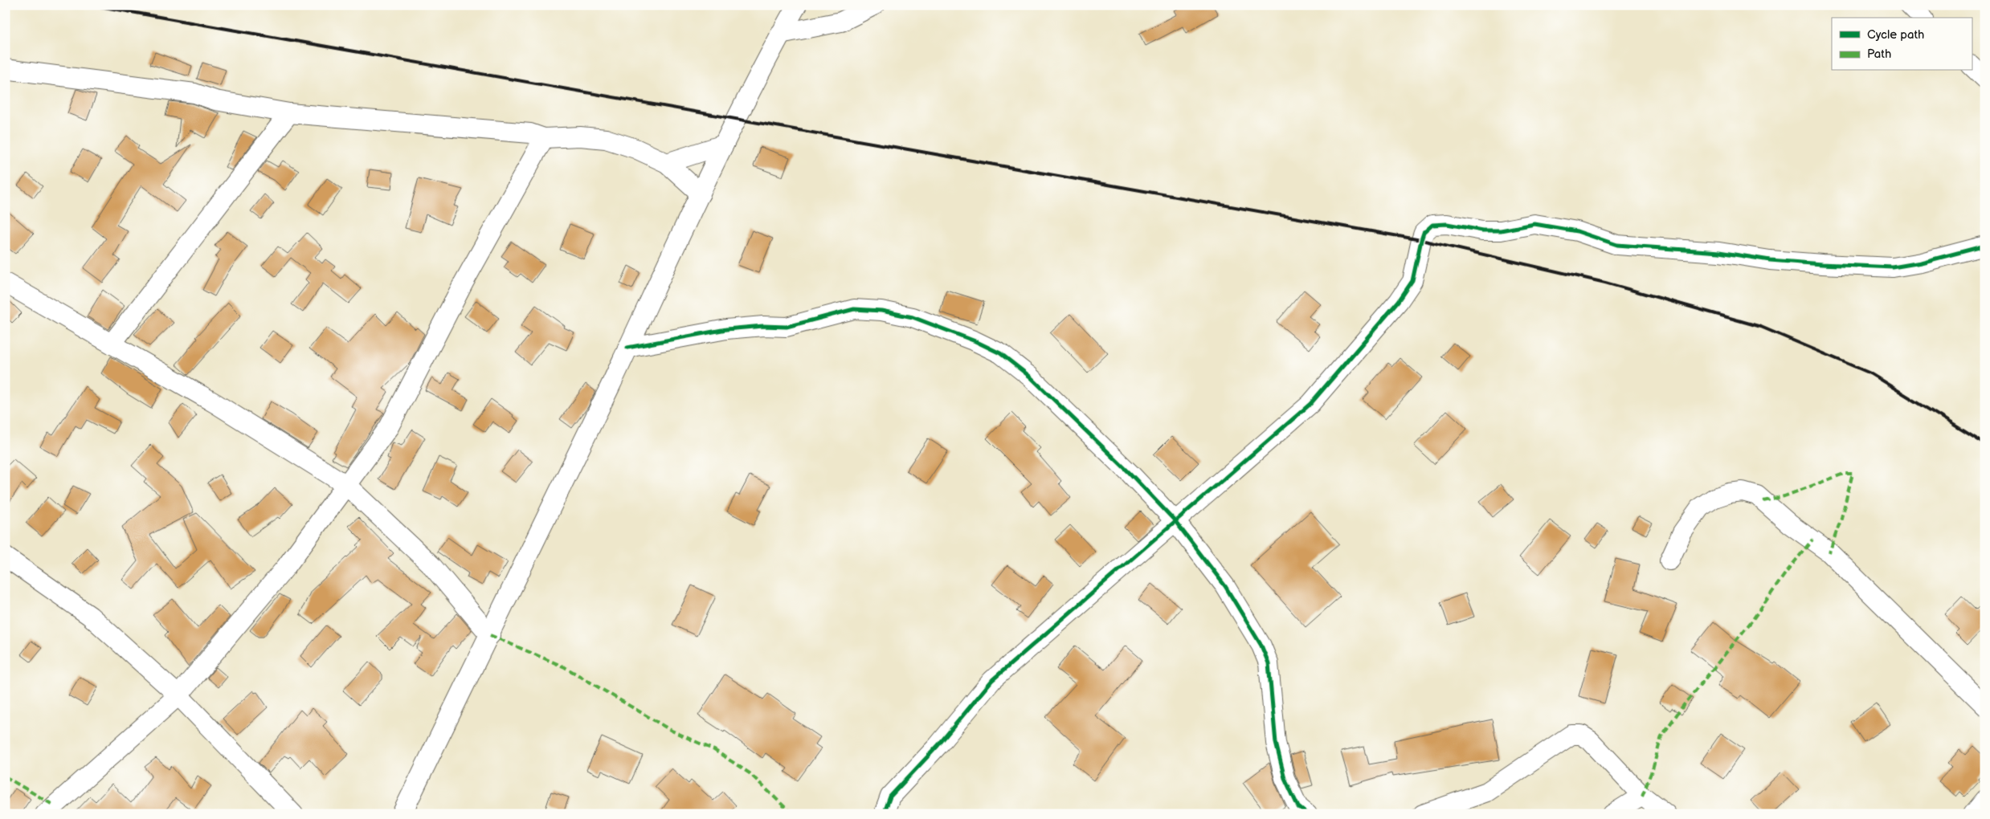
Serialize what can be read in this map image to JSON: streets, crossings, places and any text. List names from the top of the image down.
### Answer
{
  "legend": ["Cycle path", "Path"]
}
